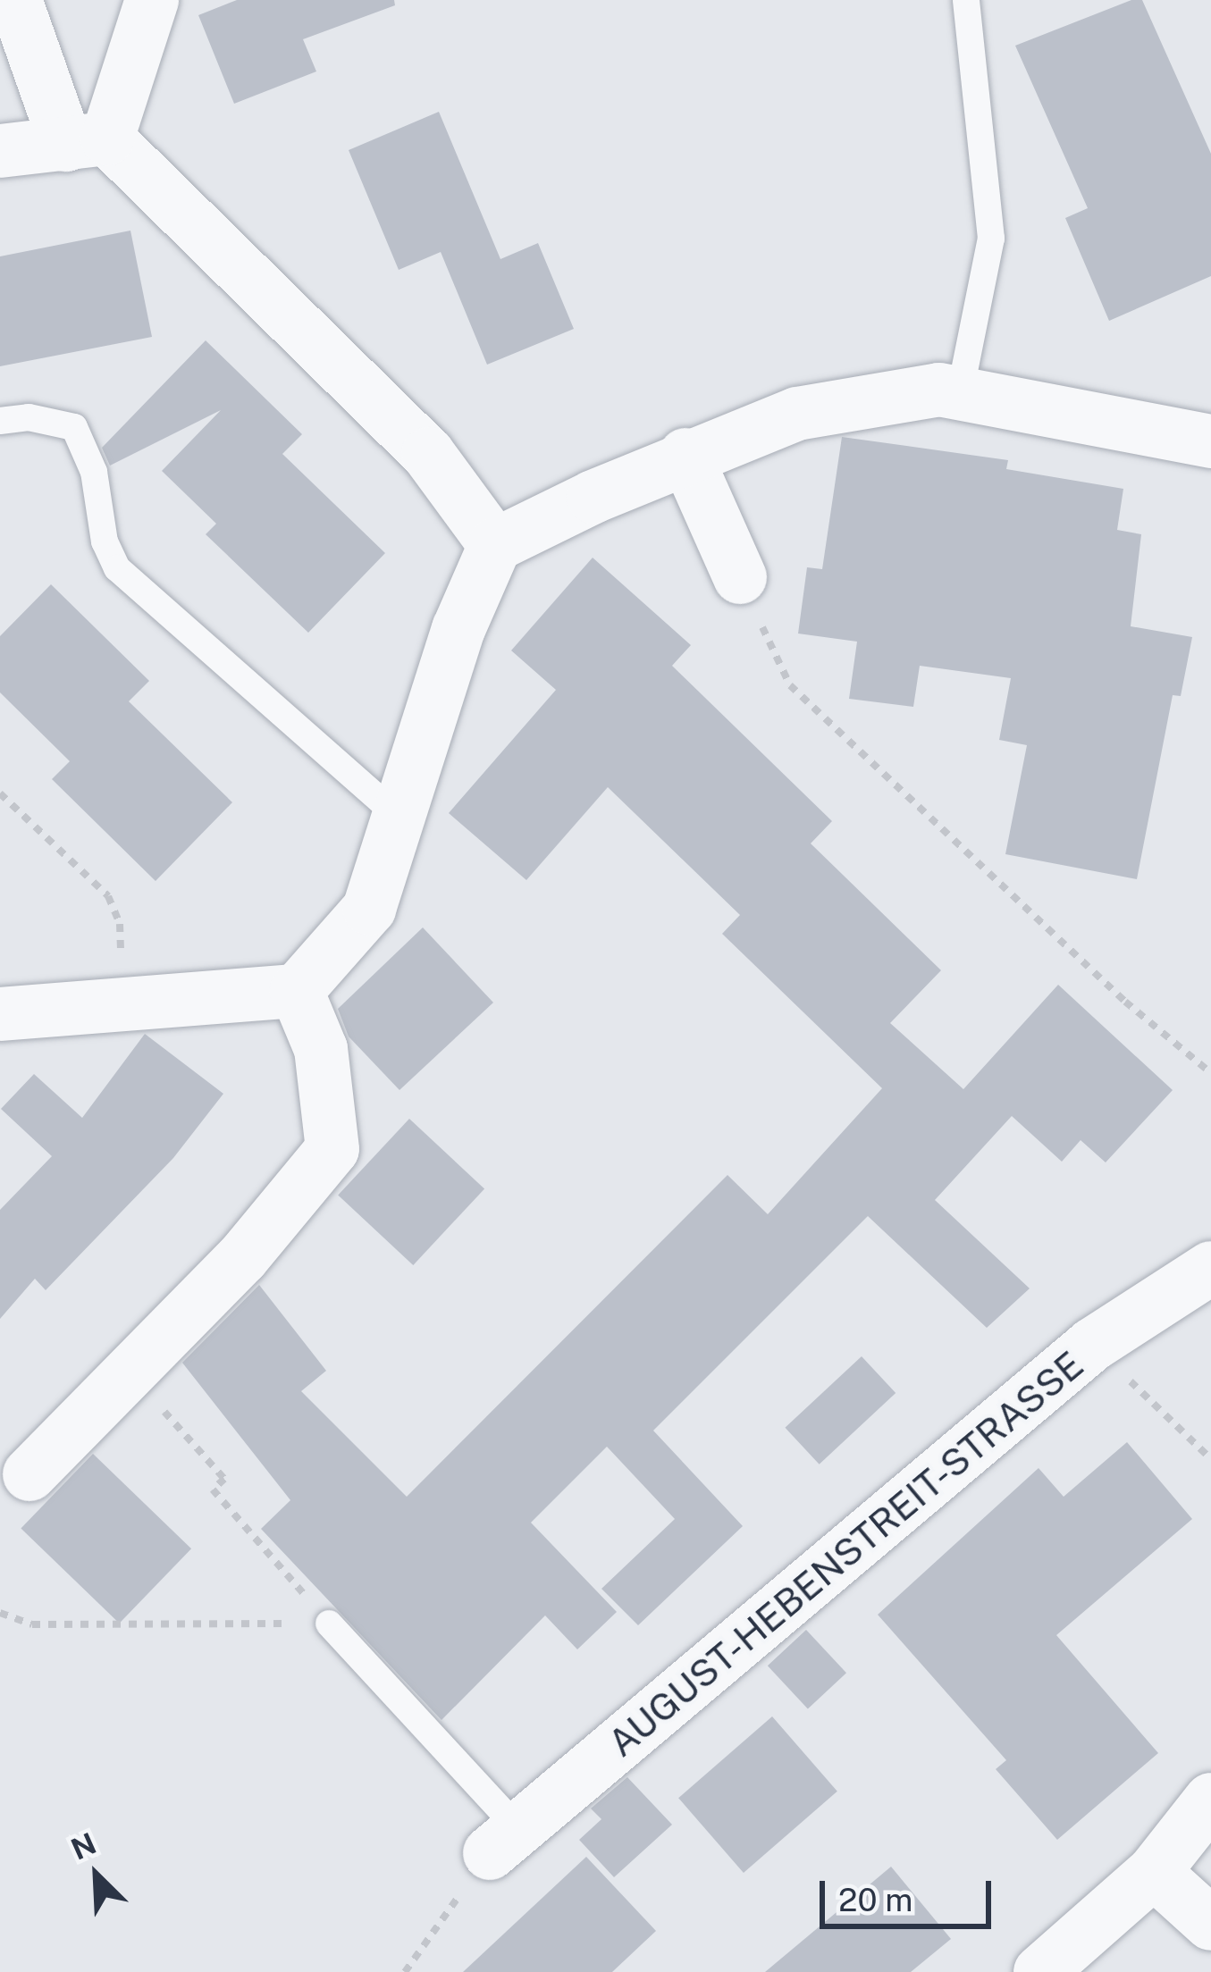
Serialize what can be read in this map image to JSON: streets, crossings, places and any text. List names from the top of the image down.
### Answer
{
  "streets": {
    "street": ["AUGUST-HEBENSTREIT-STRASSE"]
  },
  "scale_bar": "20 m",
  "north": "top left"
}
